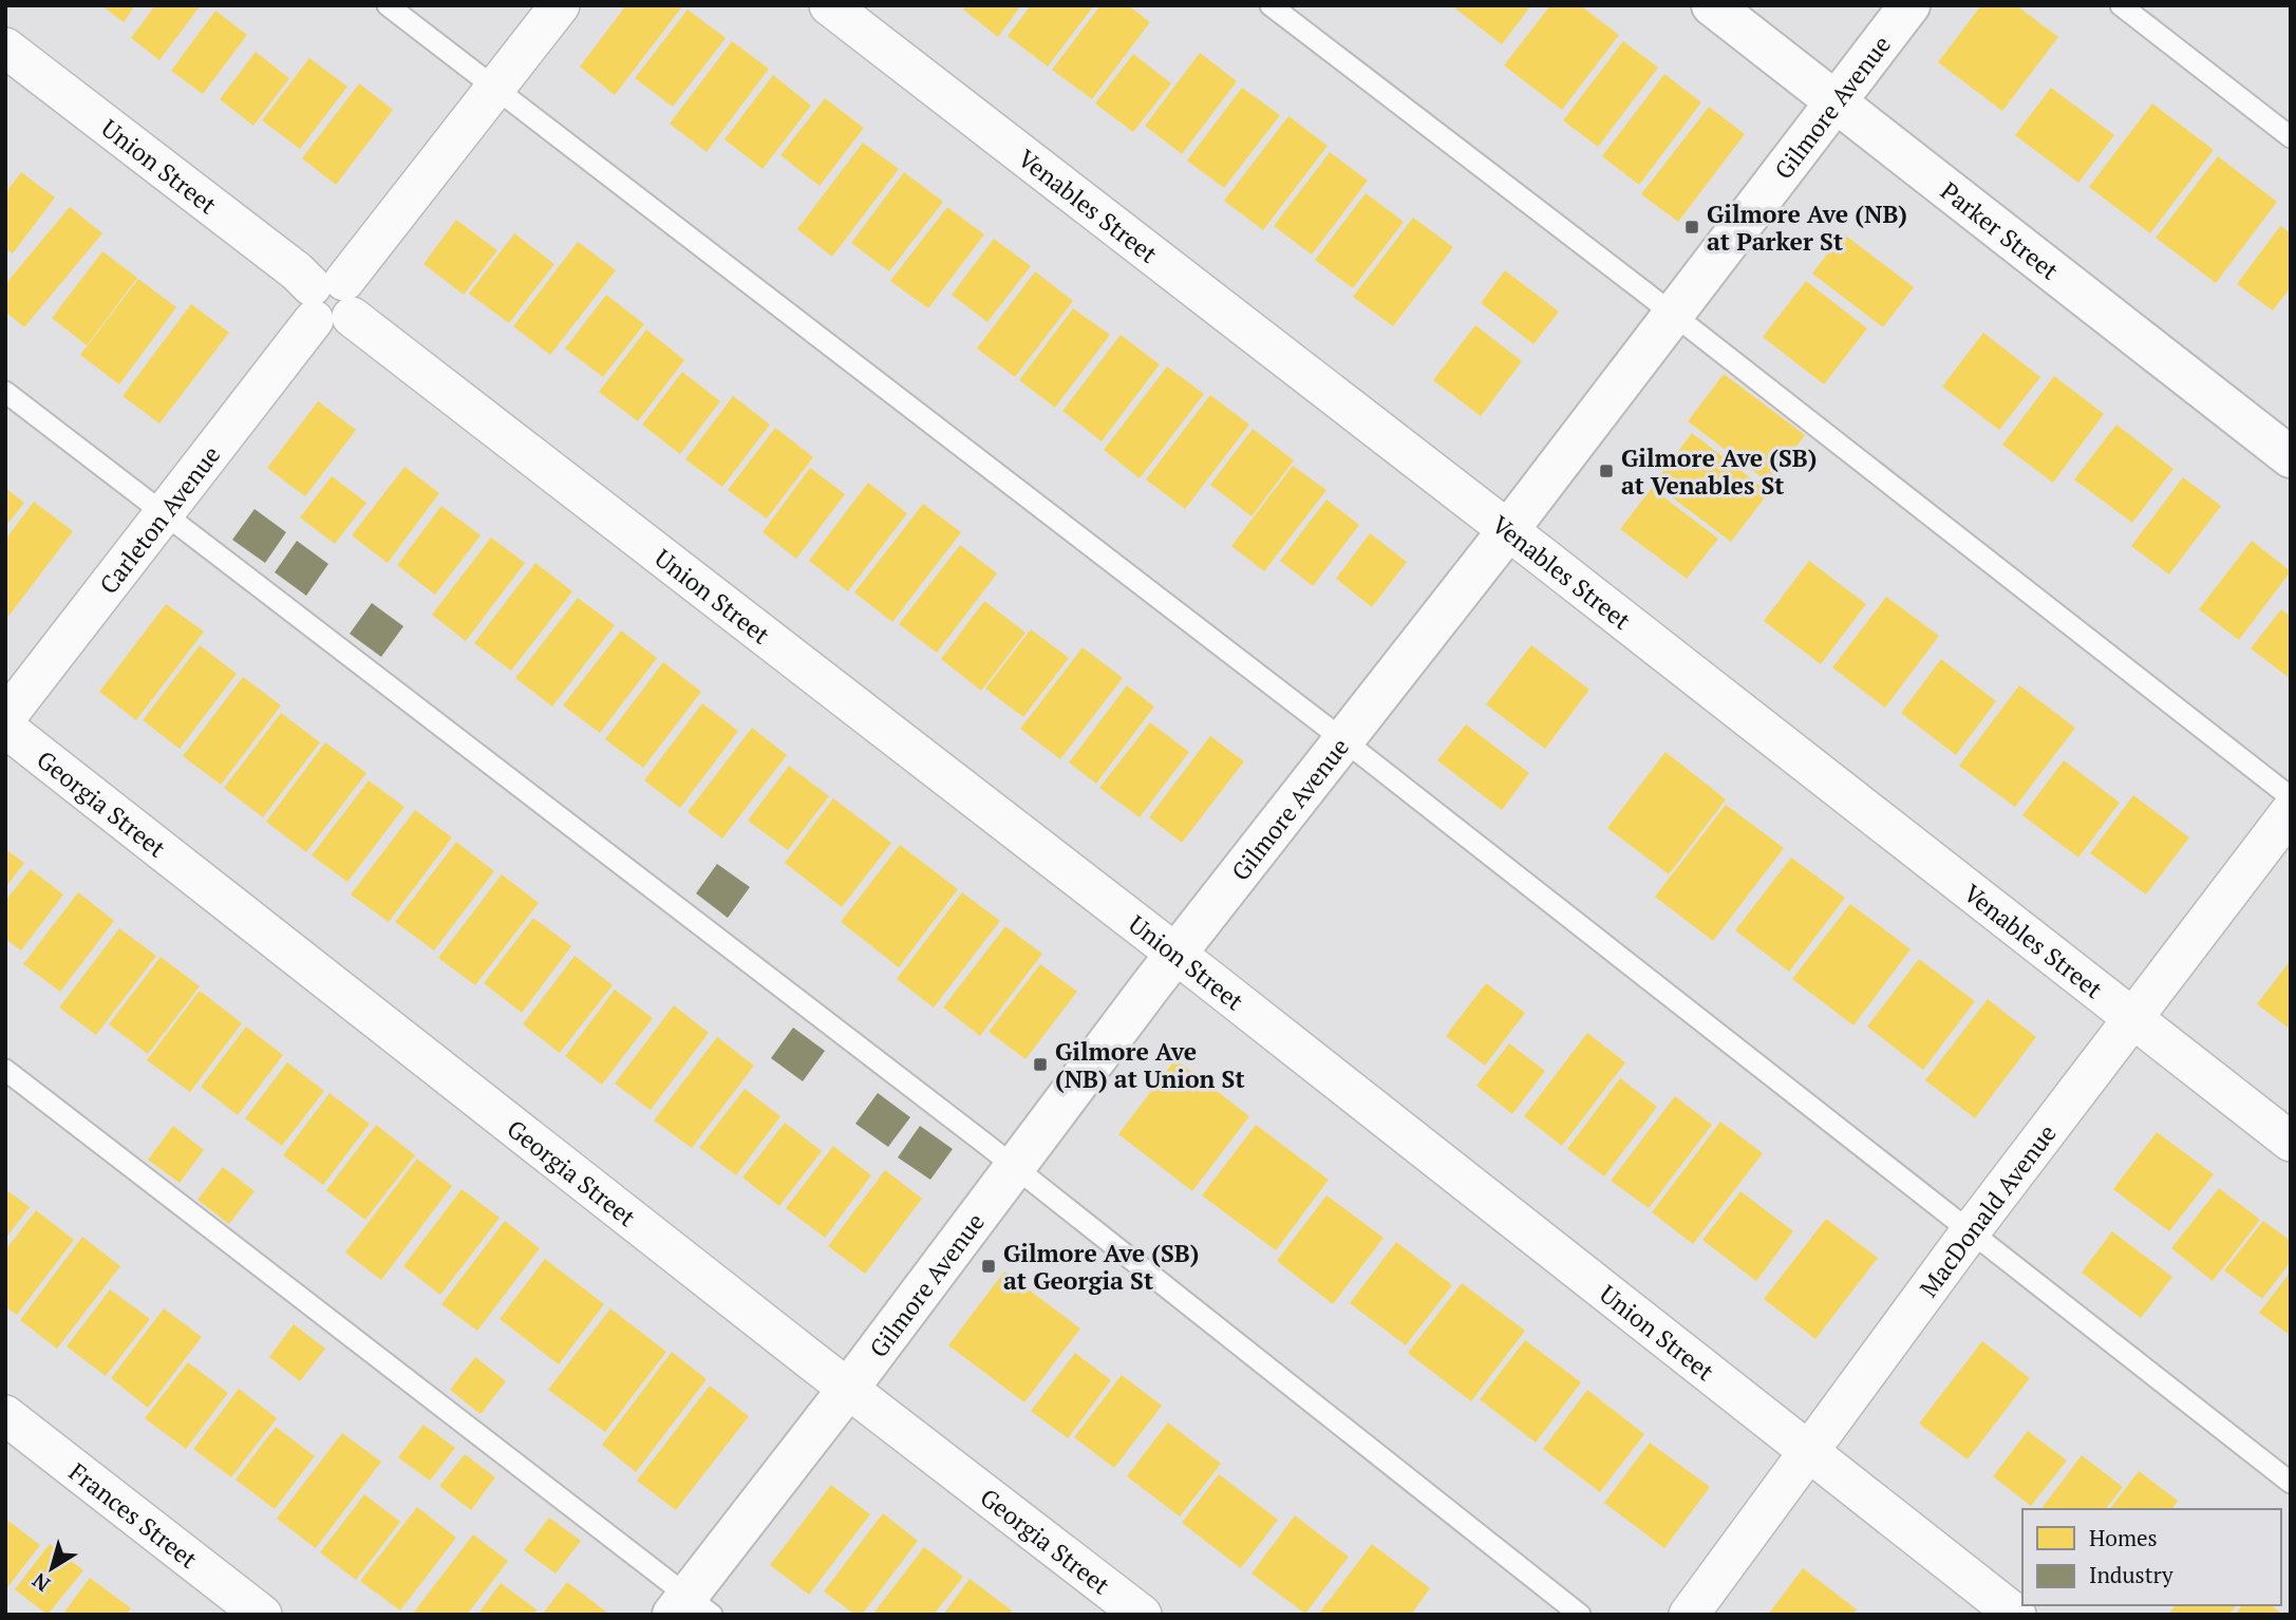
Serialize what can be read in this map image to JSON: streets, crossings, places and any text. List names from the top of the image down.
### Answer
{
  "streets": {
    "street": [
      "Gilmore Avenue",
      "Union Street",
      "Venables Street",
      "Parker Street",
      "Carleton Avenue",
      "Georgia Street",
      "MacDonald Avenue",
      "Frances Street"
    ]
  },
  "crossings": [
    ["Gilmore Avenue", "Union Street"],
    ["Gilmore Avenue", "Venables Street"],
    ["Gilmore Avenue", "Parker Street"],
    ["Gilmore Avenue", "Georgia Street"],
    ["Union Street", "Carleton Avenue"],
    ["Union Street", "MacDonald Avenue"],
    ["Venables Street", "MacDonald Avenue"]
  ],
  "places": {
    "transit": [
      "Gilmore Ave (NB) at Parker St",
      "Gilmore Ave (SB) at Venables St",
      "Gilmore Ave (NB) at Union St",
      "Gilmore Ave (SB) at Georgia St"
    ]
  },
  "legend": ["Homes", "Industry"],
  "north": "bottom left"
}
